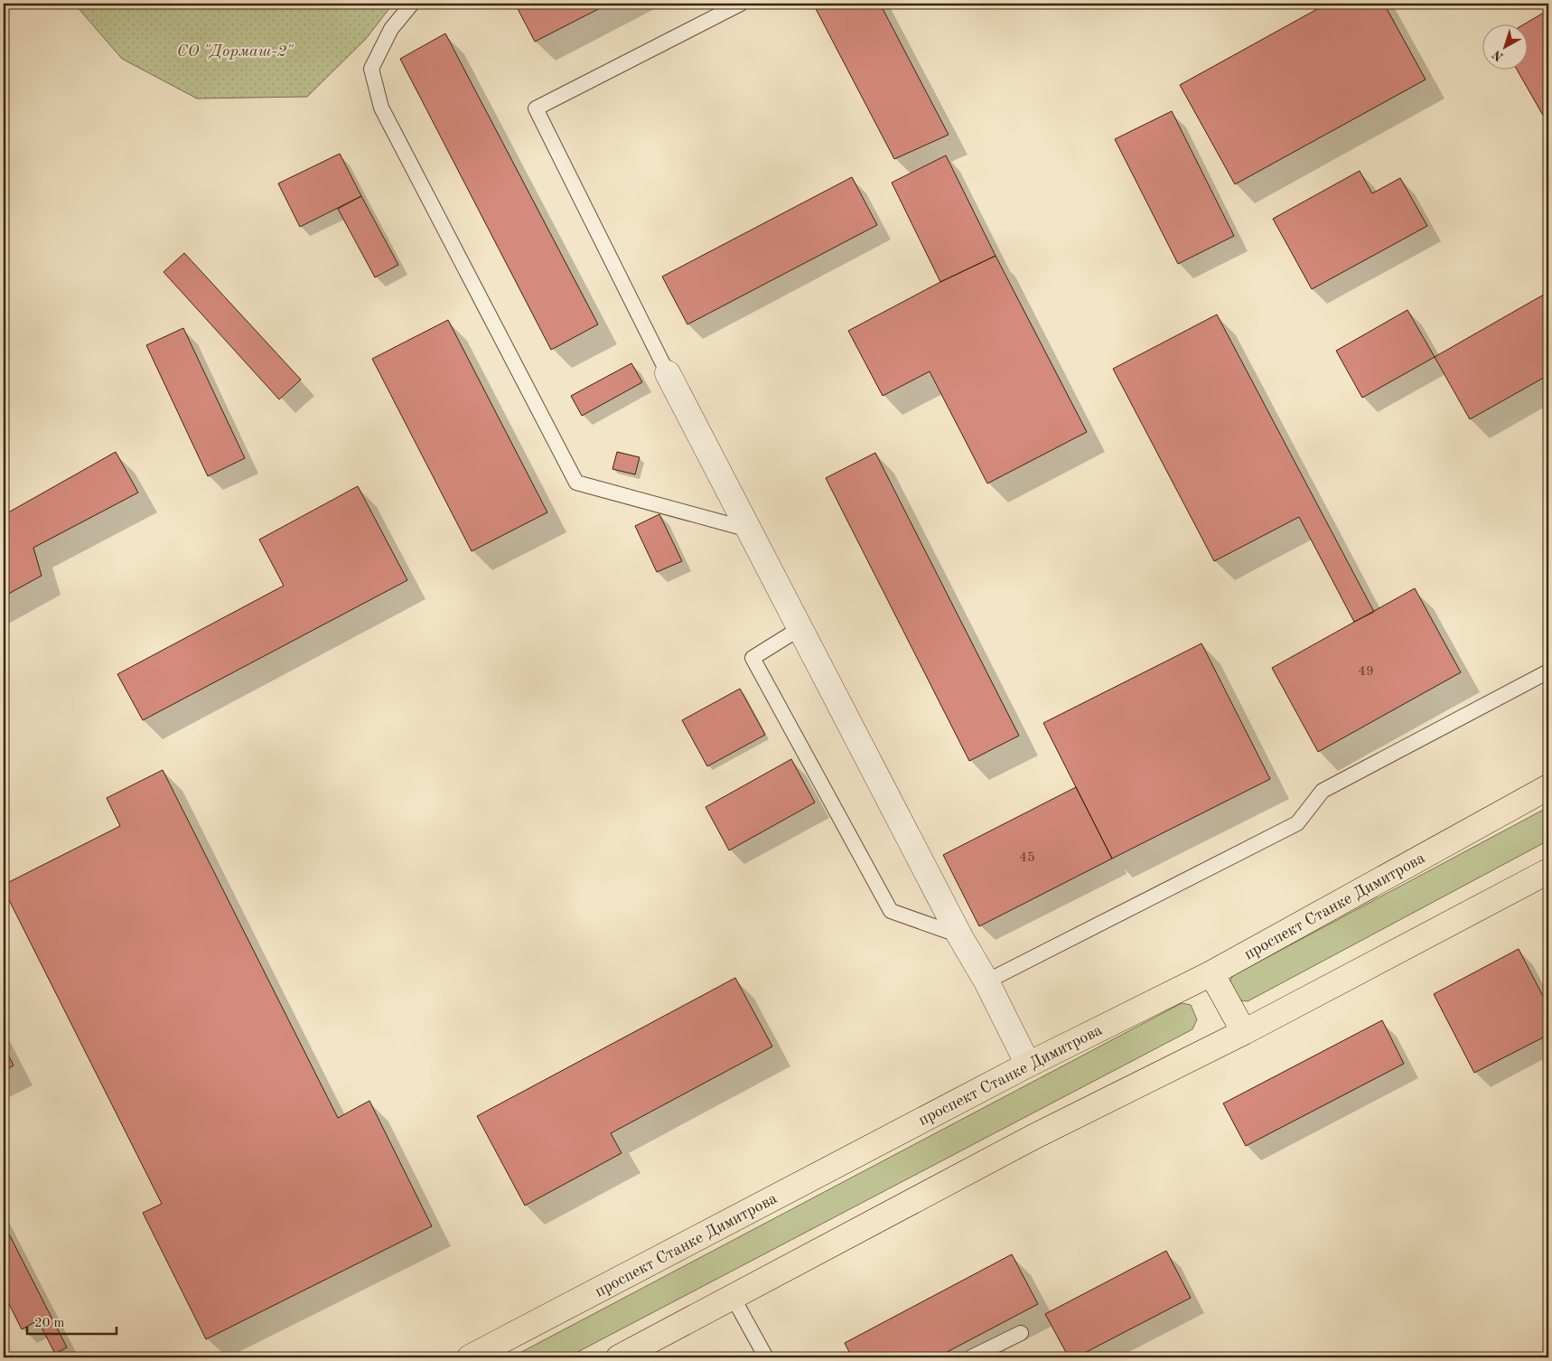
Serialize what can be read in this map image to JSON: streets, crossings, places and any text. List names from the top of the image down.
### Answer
{
  "streets": {
    "main road": ["проспект Станке Димитрова"]
  },
  "parks": ["СО \"Дормаш-2\""],
  "house_numbers": ["49", "45"],
  "scale_bar": "20 m",
  "north": "bottom left"
}
